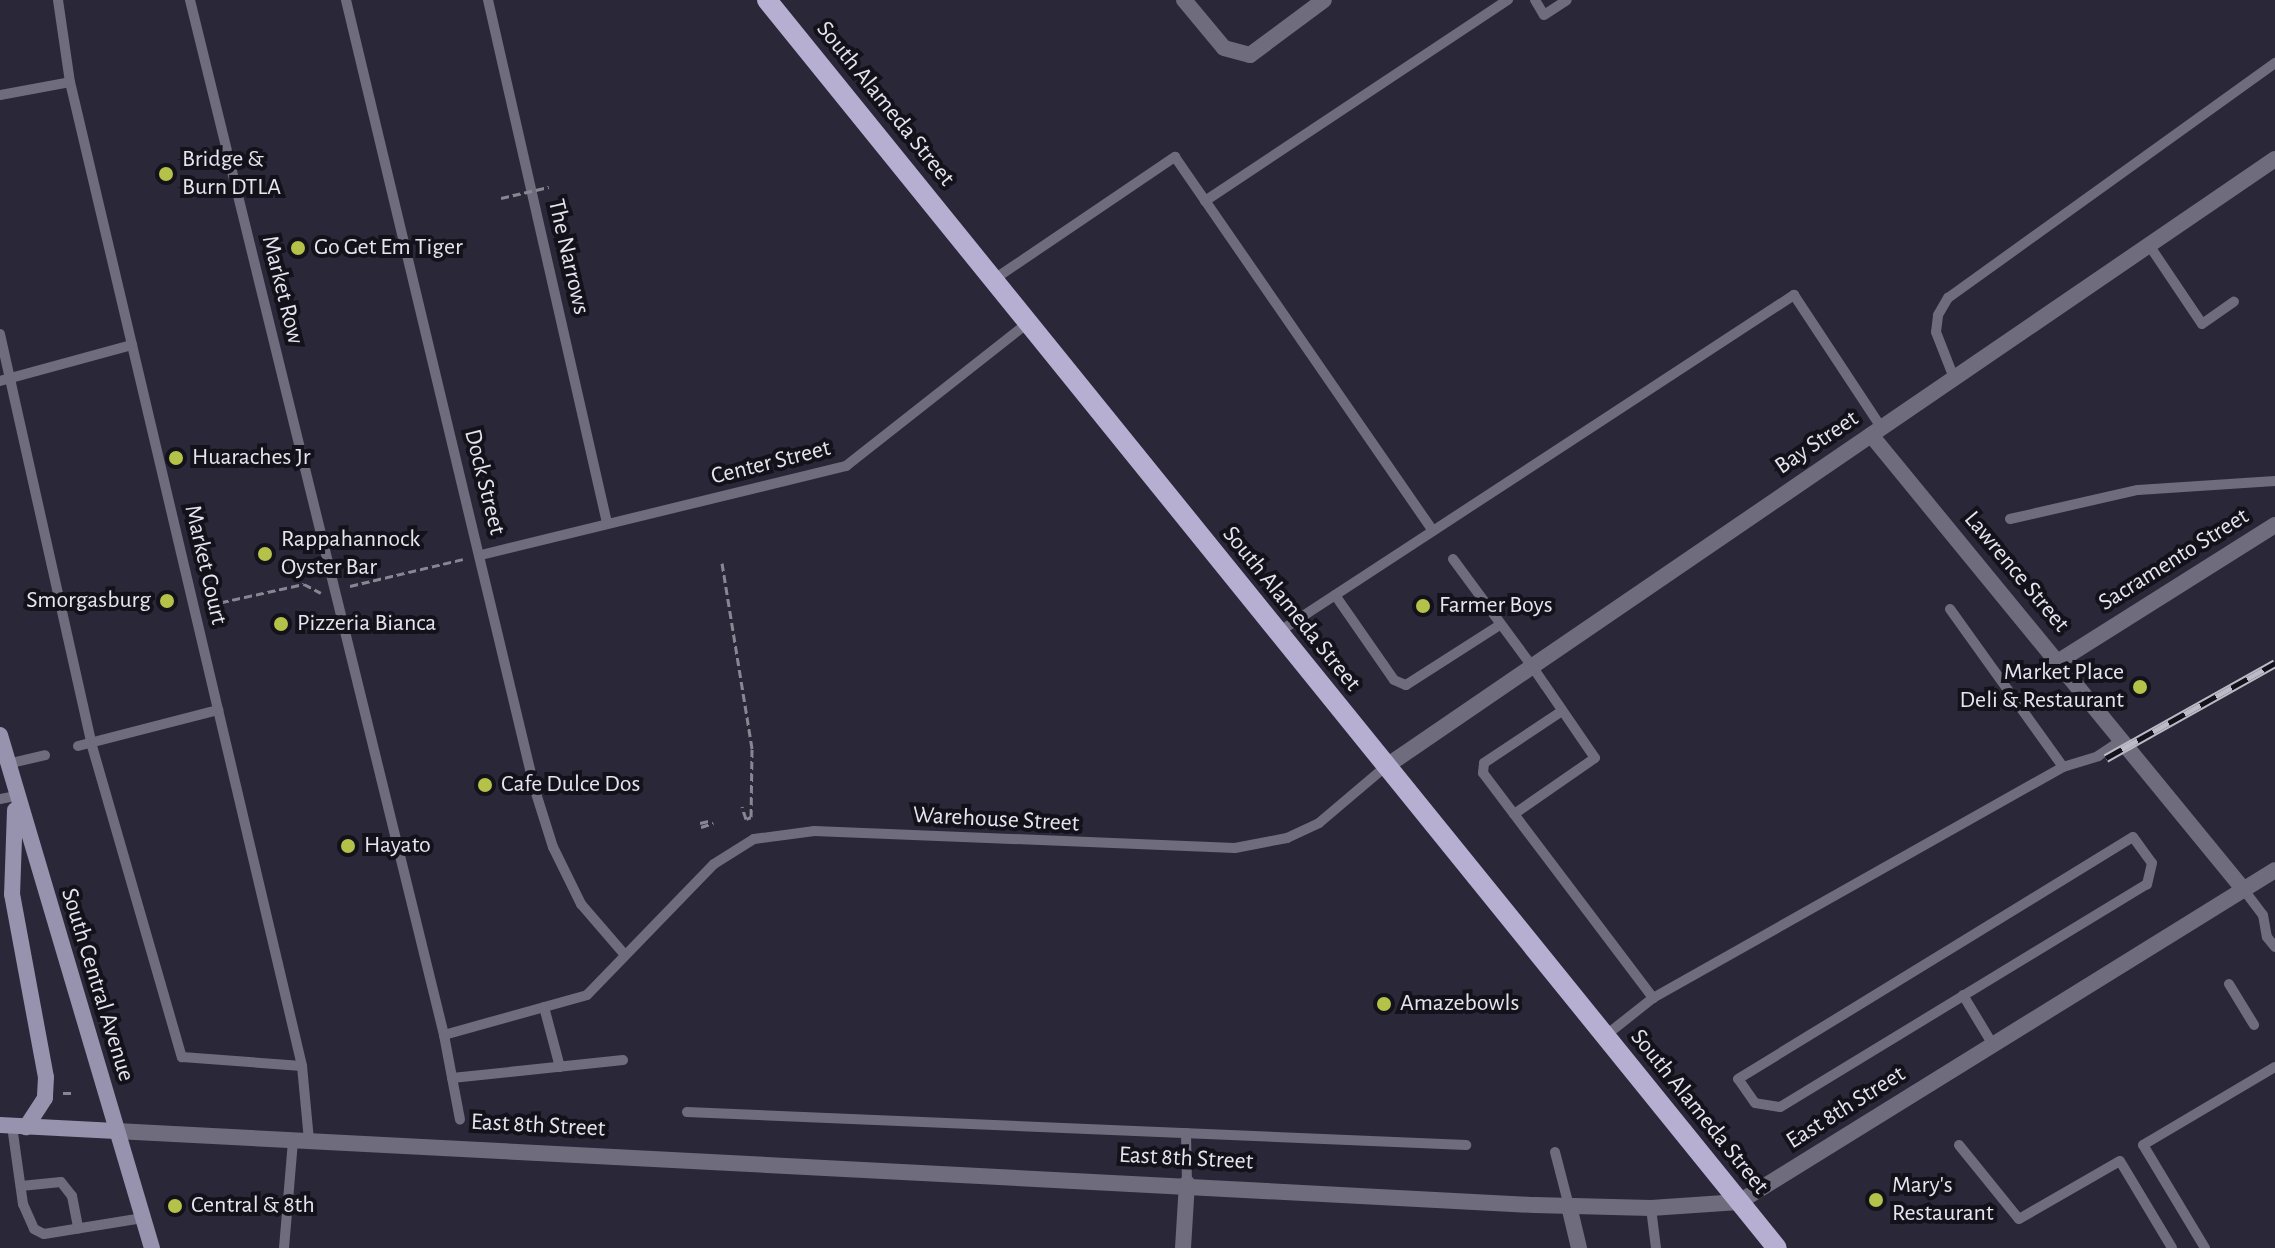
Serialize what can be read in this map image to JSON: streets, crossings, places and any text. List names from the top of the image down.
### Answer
{
  "streets": {
    "main road": ["South Alameda Street", "South Central Avenue", "East 8th Street"],
    "street": ["Bay Street", "Sacramento Street", "Lawrence Street"],
    "lane": [
      "The Narrows",
      "Market Row",
      "Center Street",
      "Dock Street",
      "Market Court",
      "Warehouse Street"
    ]
  },
  "crossings": [
    ["South Alameda Street", "Bay Street"],
    ["South Alameda Street", "Center Street"],
    ["South Alameda Street", "Warehouse Street"],
    ["South Alameda Street", "East 8th Street"],
    ["The Narrows", "Center Street"],
    ["Market Row", "Warehouse Street"],
    ["Bay Street", "Lawrence Street"],
    ["Bay Street", "Warehouse Street"],
    ["Center Street", "Dock Street"],
    ["Dock Street", "Warehouse Street"],
    ["Sacramento Street", "Lawrence Street"],
    ["Market Court", "East 8th Street"],
    ["Lawrence Street", "East 8th Street"],
    ["South Central Avenue", "East 8th Street"]
  ],
  "places": [
    "Bridge & Burn DTLA",
    "Go Get Em Tiger",
    "Huaraches Jr",
    "Rappahannock Oyster Bar",
    "Smorgasburg",
    "Farmer Boys",
    "Pizzeria Bianca",
    "Market Place Deli & Restaurant",
    "Cafe Dulce Dos",
    "Hayato",
    "Amazebowls",
    "Mary's Restaurant",
    "Central & 8th"
  ]
}
